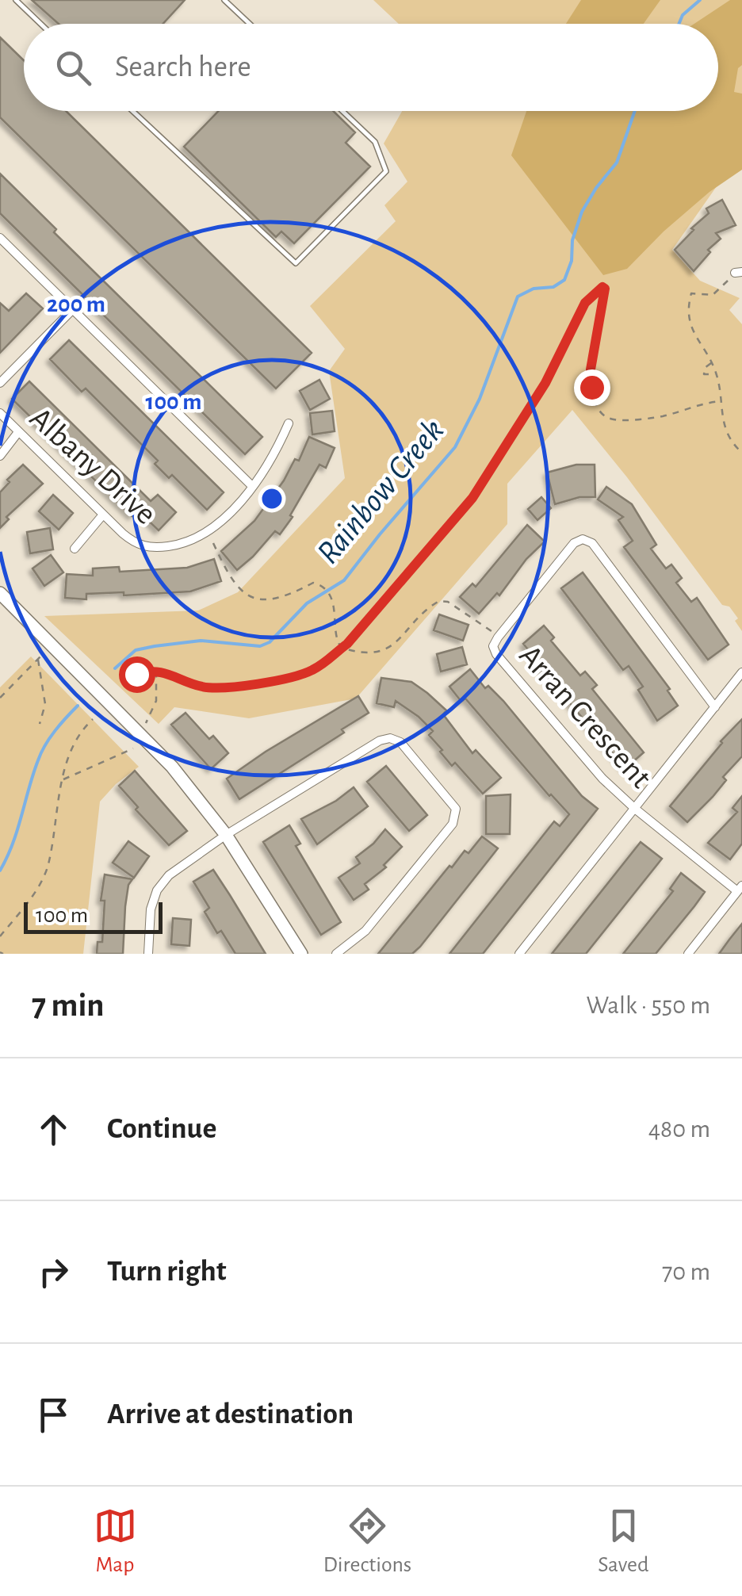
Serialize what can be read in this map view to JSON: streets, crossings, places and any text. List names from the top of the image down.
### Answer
{
  "streets": {
    "street": ["Albany Drive", "Arran Crescent"]
  },
  "water": ["Rainbow Creek"],
  "scale_bar": "100 m",
  "page": {
    "search": "Search here",
    "scale": "100 m",
    "heading": ["7 min", "Walk · 550 m"],
    "list": [
      ["Continue", "480 m"],
      ["Turn right", "70 m"],
      "Arrive at destination"
    ],
    "nav": ["Map", "Directions", "Saved"]
  },
  "rings": ["200 m", "100 m"]
}
